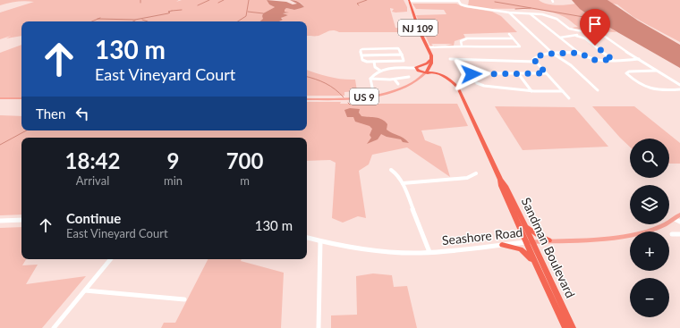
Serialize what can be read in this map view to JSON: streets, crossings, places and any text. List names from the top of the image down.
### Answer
{
  "streets": {
    "highway": ["NJ 109", "US 9", "Sandman Boulevard"],
    "main road": ["Seashore Road"]
  },
  "crossings": [
    ["US 9", "Sandman Boulevard"],
    ["Seashore Road", "Sandman Boulevard"]
  ],
  "page": {
    "turn": ["130 m", "East Vineyard Court"],
    "then": "Then",
    "eta": [
      "18:42",
      "Arrival",
      "9",
      "min",
      "700",
      "m"
    ],
    "map_buttons": ["+", "−"],
    "list": [
      {
        "name": "Continue",
        "note": "East Vineyard Court",
        "value": "130 m"
      }
    ]
  }
}
